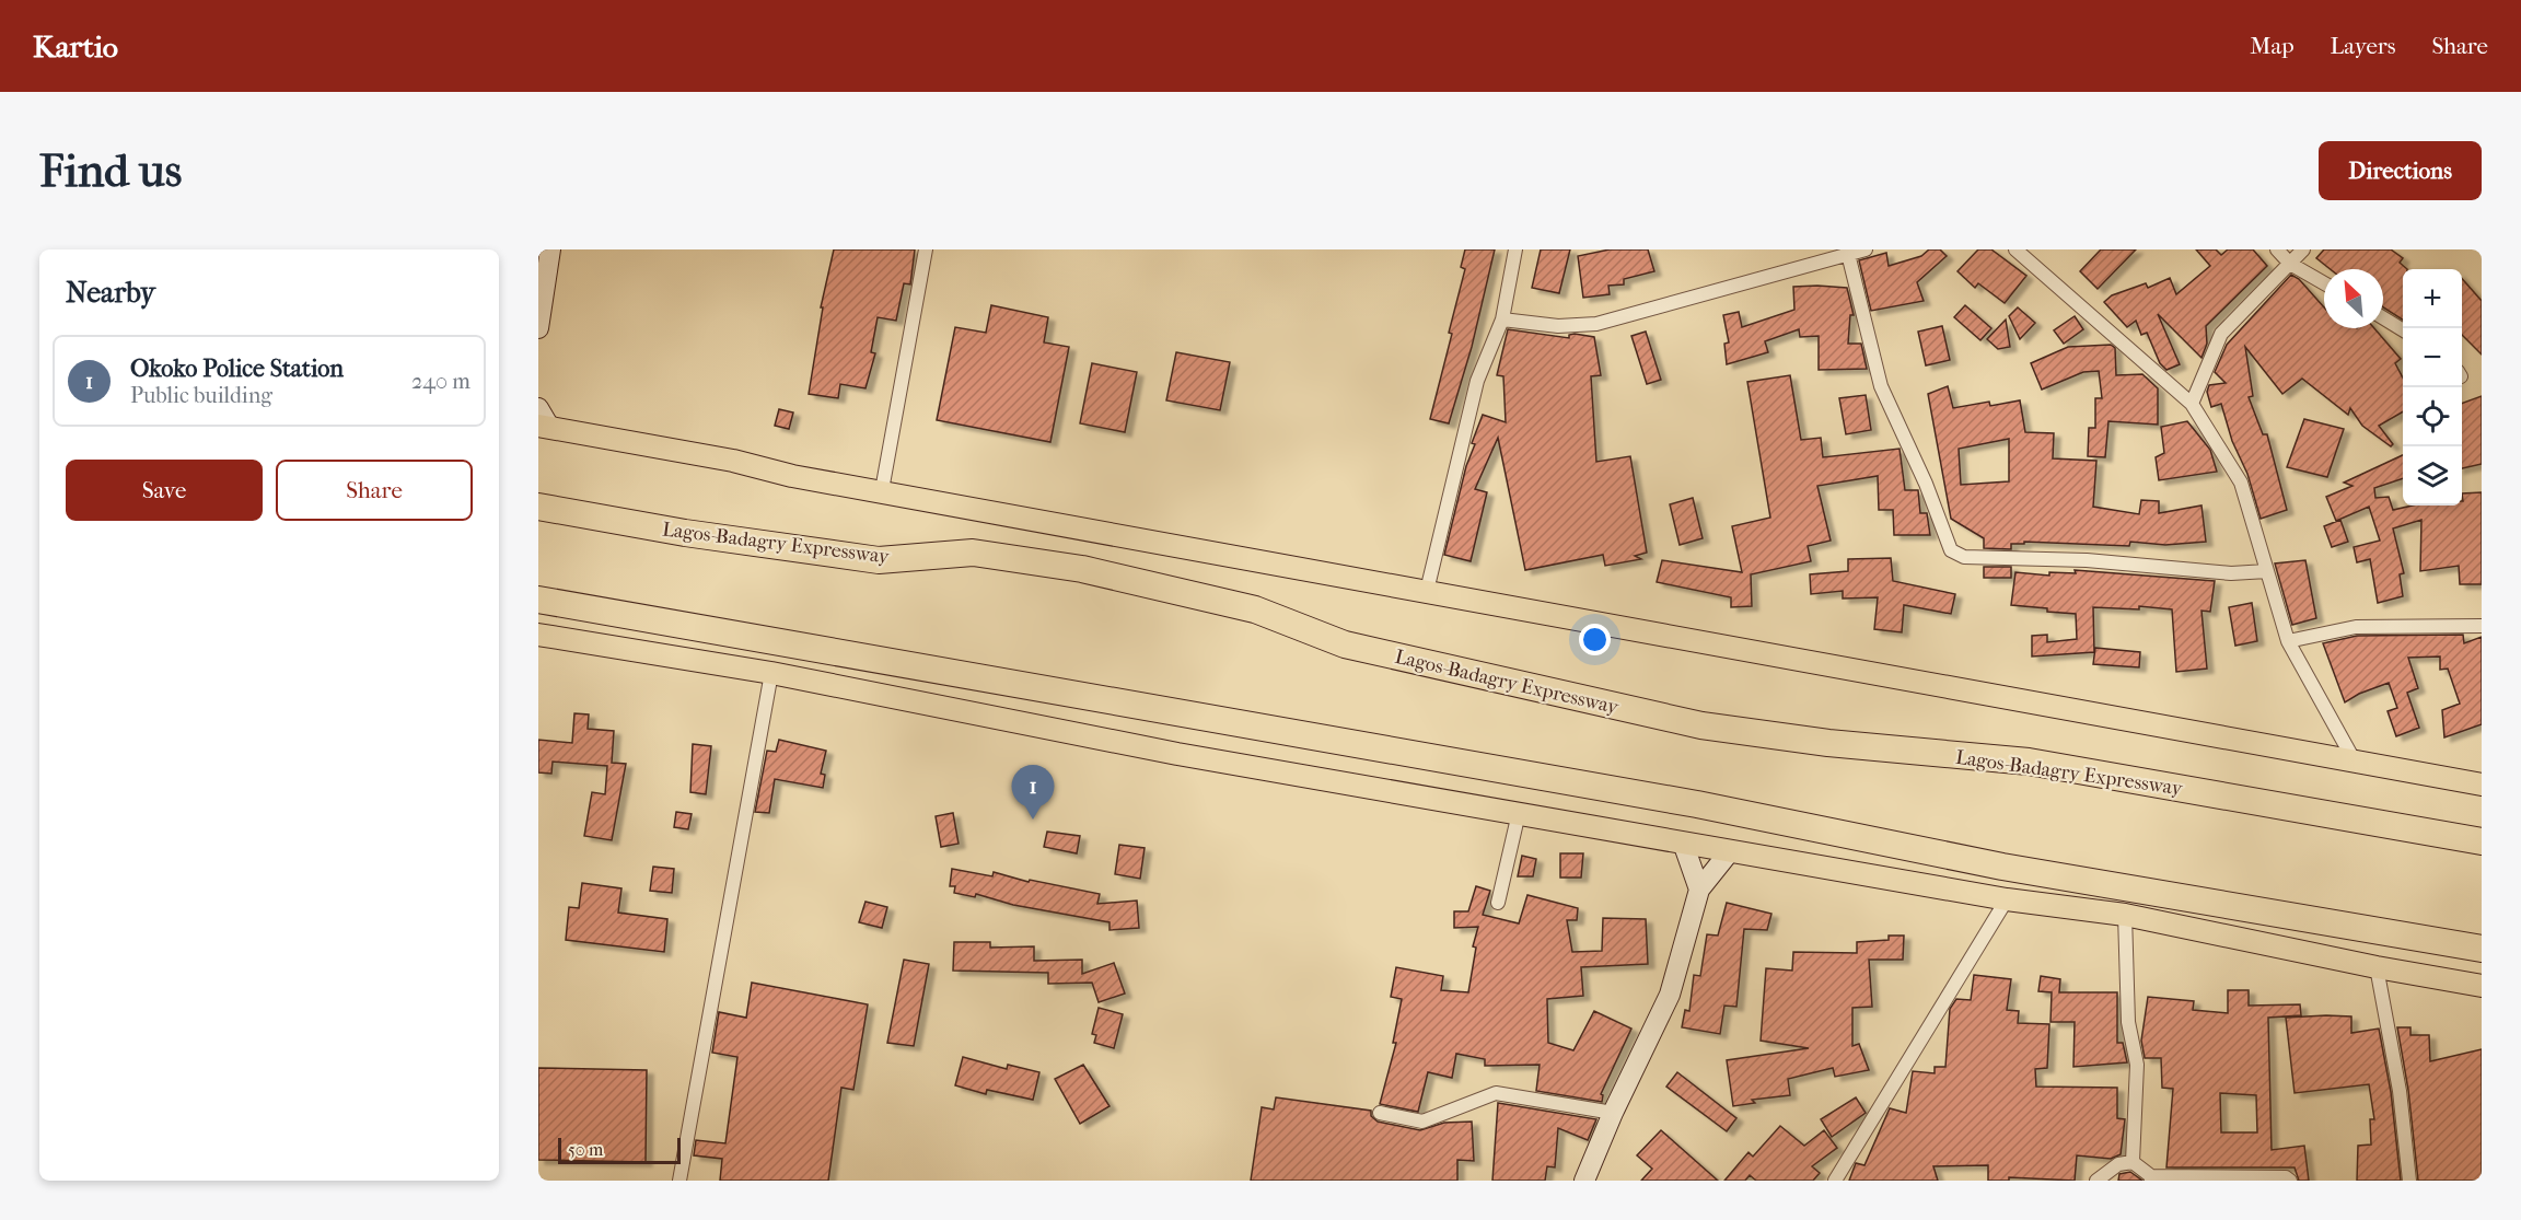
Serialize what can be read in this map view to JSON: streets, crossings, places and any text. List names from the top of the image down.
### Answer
{
  "streets": {
    "highway": ["Lagos-Badagry Expressway"]
  },
  "scale_bar": "50 m",
  "north": "top left",
  "page": {
    "header": "Kartio",
    "nav": ["Map", "Layers", "Share"],
    "buttons": [
      "Directions",
      ["Save", "Share"]
    ],
    "title": "Find us",
    "heading": "Nearby",
    "map_buttons": ["+", "−"],
    "list": [
      {
        "mark": "1",
        "name": "Okoko Police Station",
        "note": "Public building",
        "value": "240 m"
      }
    ],
    "pins": "1",
    "scale": "50 m"
  }
}
